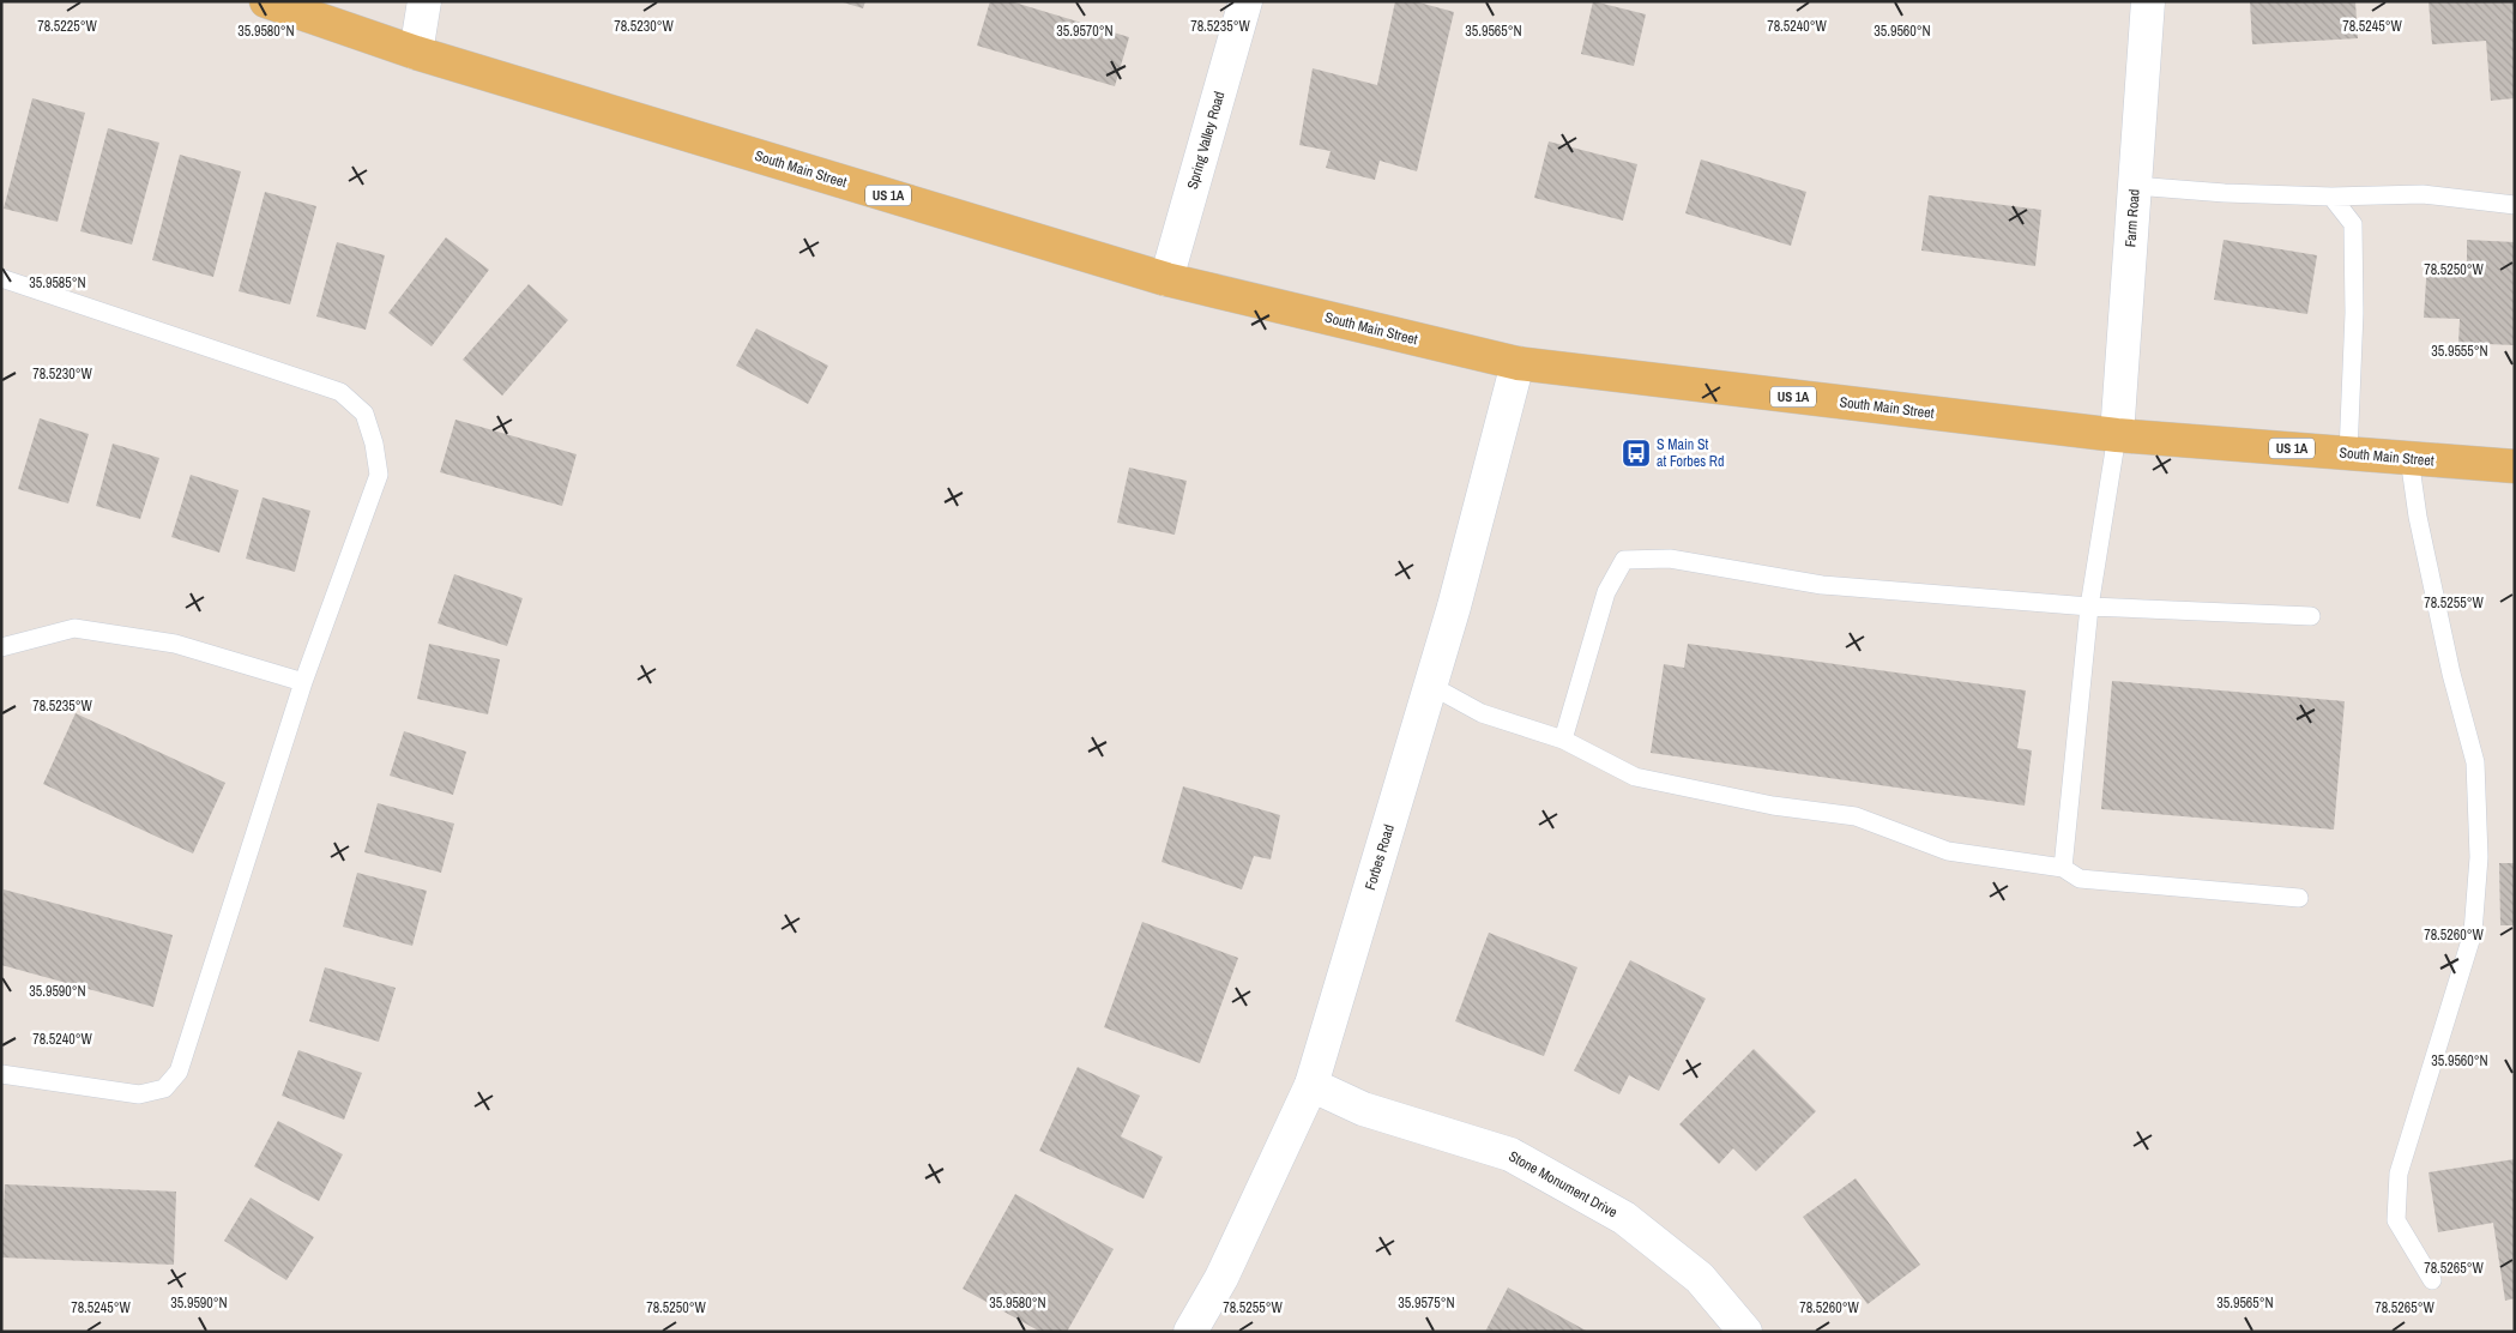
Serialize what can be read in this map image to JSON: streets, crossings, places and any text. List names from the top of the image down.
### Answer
{
  "streets": {
    "main road": ["South Main Street", "US 1A"],
    "street": [
      "Spring Valley Road",
      "Farm Road",
      "Forbes Road",
      "Stone Monument Drive"
    ]
  },
  "crossings": [
    ["Spring Valley Road", "South Main Street"],
    ["South Main Street", "Farm Road"],
    ["South Main Street", "Forbes Road"],
    ["Forbes Road", "Stone Monument Drive"]
  ],
  "places": {
    "bus stop": ["S Main St at Forbes Rd"]
  },
  "coordinates": [
    "78.5225°W",
    "78.5230°W",
    "78.5235°W",
    "78.5240°W",
    "78.5245°W",
    "35.9580°N",
    "35.9560°N",
    "35.9570°N",
    "35.9565°N",
    "78.5250°W",
    "35.9585°N",
    "35.9555°N",
    "78.5255°W",
    "78.5260°W",
    "35.9590°N",
    "78.5265°W",
    "35.9575°N"
  ]
}
